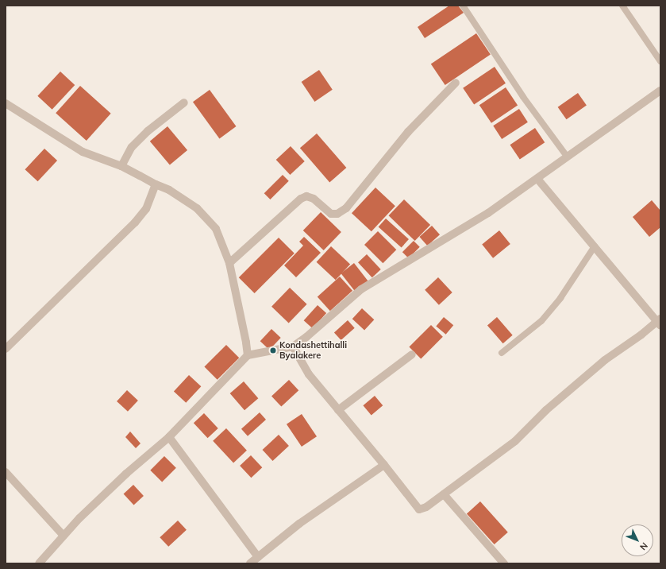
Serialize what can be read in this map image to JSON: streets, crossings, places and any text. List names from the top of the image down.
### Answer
{
  "places": ["Kondashettihalli Byalakere"],
  "north": "bottom right"
}
